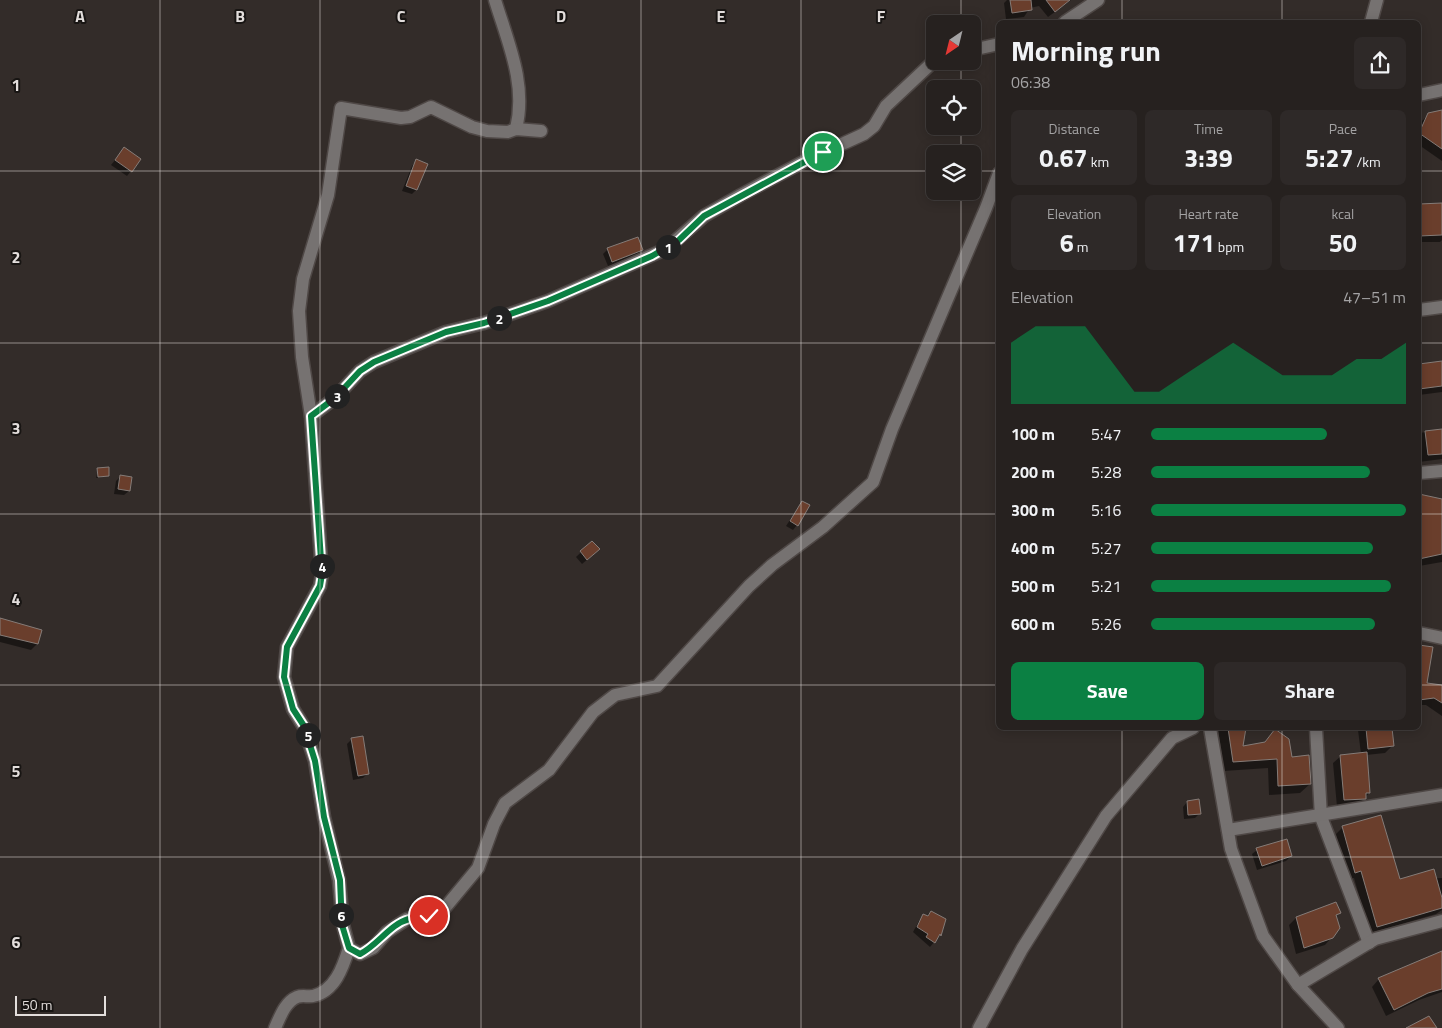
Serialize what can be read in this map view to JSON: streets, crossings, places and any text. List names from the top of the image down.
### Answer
{
  "scale_bar": "50 m",
  "north": "bottom left",
  "page": {
    "heading": ["Morning run", "06:38"],
    "stats": [
      ["Distance", "0.67 km"],
      ["Time", "3:39"],
      ["Pace", "5:27 /km"],
      ["Elevation", "6 m"],
      ["Heart rate", "171 bpm"],
      ["kcal", "50"]
    ],
    "pins": [
      "1",
      "2",
      "3",
      "4",
      "5",
      "6"
    ],
    "chart": ["Elevation", "47–51 m"],
    "list": [
      {
        "name": "100 m",
        "note": "5:47"
      },
      {
        "name": "200 m",
        "note": "5:28"
      },
      {
        "name": "300 m",
        "note": "5:16"
      },
      {
        "name": "400 m",
        "note": "5:27"
      },
      {
        "name": "500 m",
        "note": "5:21"
      },
      {
        "name": "600 m",
        "note": "5:26"
      }
    ],
    "buttons": ["Save", "Share"],
    "scale": "50 m"
  },
  "grid": {
    "columns": [
      "A",
      "B",
      "C",
      "D",
      "E",
      "F"
    ],
    "rows": [
      "1",
      "2",
      "3",
      "4",
      "5",
      "6"
    ]
  }
}
